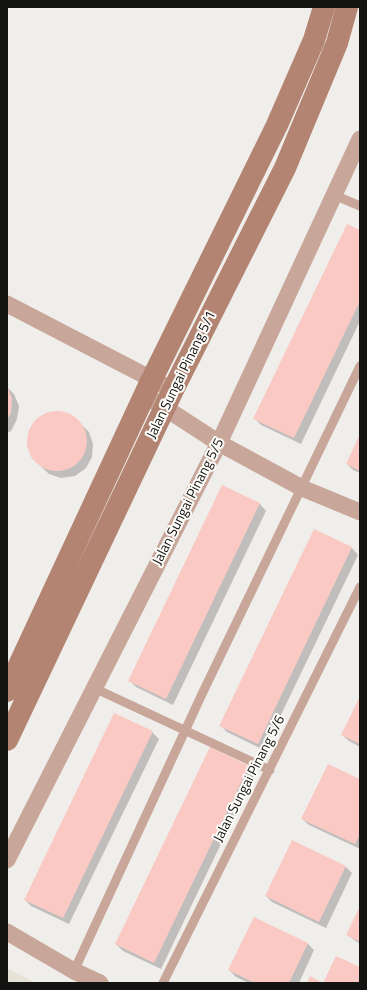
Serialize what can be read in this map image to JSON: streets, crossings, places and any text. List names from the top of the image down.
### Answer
{
  "streets": {
    "street": ["Jalan Sungai Pinang 5/1", "Jalan Sungai Pinang 5/5"],
    "lane": ["Jalan Sungai Pinang 5/6"]
  }
}
